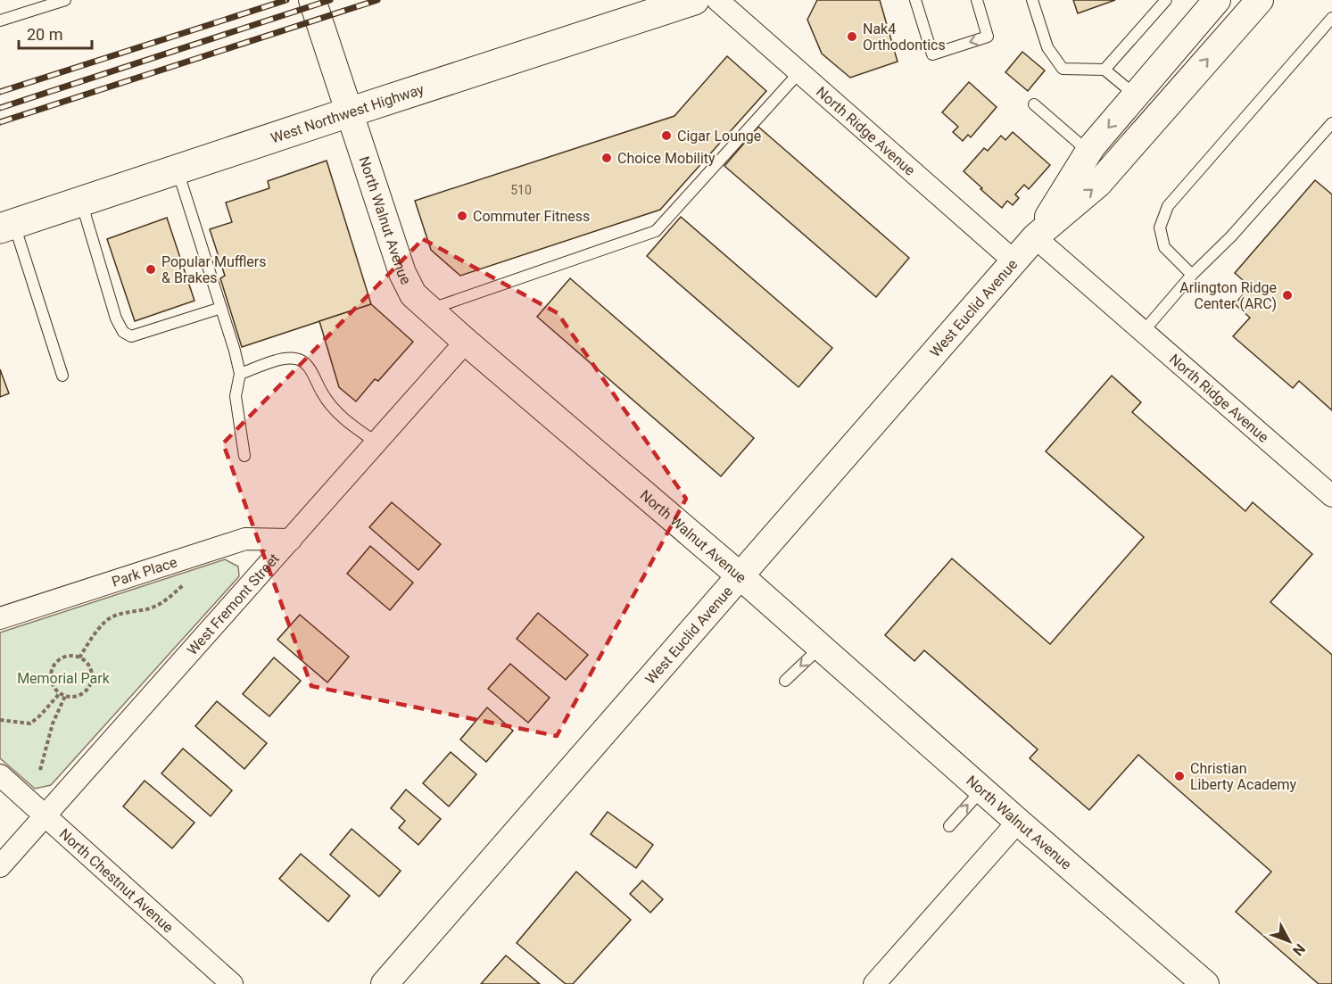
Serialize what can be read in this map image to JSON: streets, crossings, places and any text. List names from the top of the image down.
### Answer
{
  "streets": {
    "main road": ["West Northwest Highway"],
    "street": [
      "North Ridge Avenue",
      "North Walnut Avenue",
      "West Euclid Avenue",
      "Park Place",
      "West Fremont Street",
      "North Chestnut Avenue"
    ]
  },
  "crossings": [
    ["West Northwest Highway", "North Walnut Avenue"],
    ["North Ridge Avenue", "West Euclid Avenue"],
    ["North Walnut Avenue", "West Euclid Avenue"],
    ["North Walnut Avenue", "West Fremont Street"],
    ["Park Place", "West Fremont Street"],
    ["West Fremont Street", "North Chestnut Avenue"]
  ],
  "parks": ["Memorial Park"],
  "places": [
    "Nak4 Orthodontics",
    "Cigar Lounge",
    "Choice Mobility",
    "Commuter Fitness",
    "Popular Mufflers & Brakes",
    "Arlington Ridge Center (ARC)",
    "Christian Liberty Academy"
  ],
  "house_numbers": ["510"],
  "scale_bar": "20 m",
  "north": "bottom right"
}
